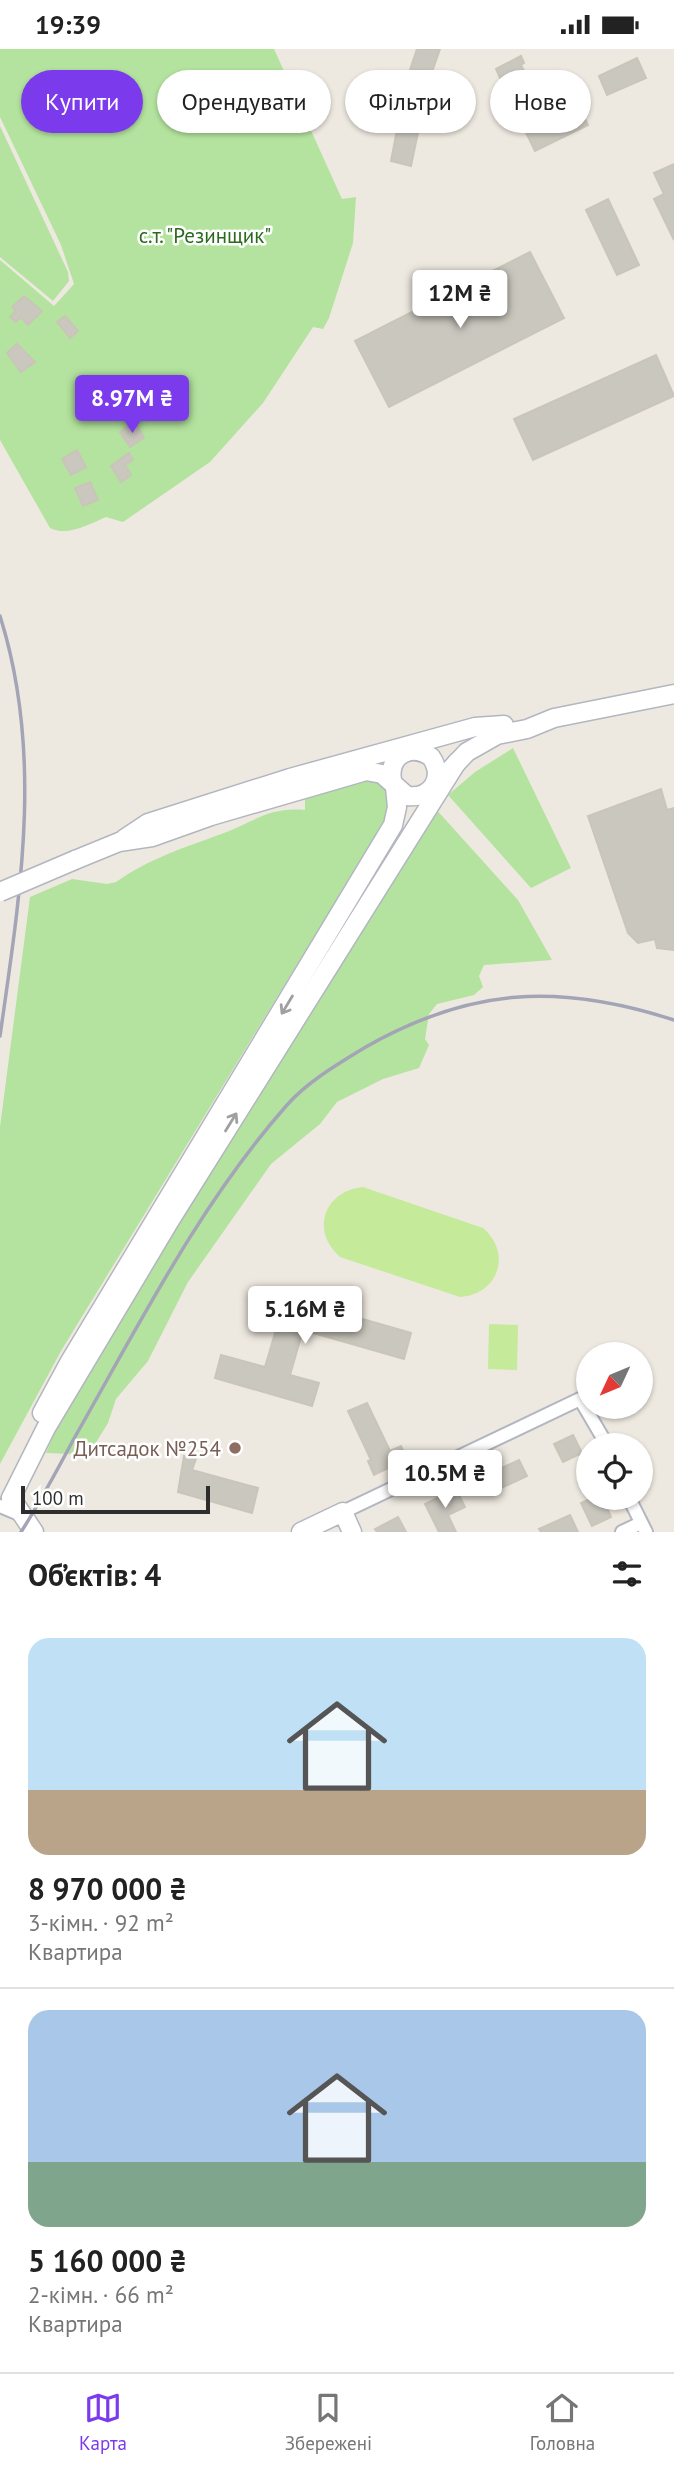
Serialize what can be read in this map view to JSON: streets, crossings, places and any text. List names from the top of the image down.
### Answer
{
  "parks": ["с.т. \"Резинщик\""],
  "places": ["Дитсадок №254"],
  "scale_bar": "100 m",
  "north": "bottom left",
  "page": {
    "status": "19:39",
    "chip": [
      "Купити",
      "Орендувати",
      "Фільтри",
      "Нове"
    ],
    "price": [
      "12M ₴",
      "8.97M ₴",
      "5.16M ₴",
      "10.5M ₴"
    ],
    "scale": "100 m",
    "heading": "Об’єктів: 4",
    "list": [
      {
        "name": "8 970 000 ₴",
        "note": "3-кімн. · 92 m² · Квартира"
      },
      {
        "name": "5 160 000 ₴",
        "note": "2-кімн. · 66 m² · Квартира"
      }
    ],
    "tabs": ["Карта", "Збережені", "Головна"]
  }
}
